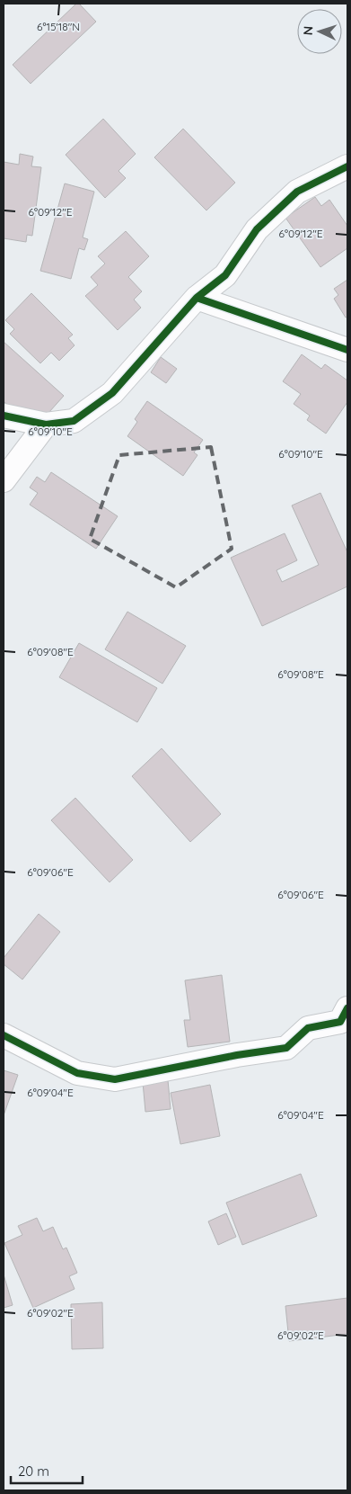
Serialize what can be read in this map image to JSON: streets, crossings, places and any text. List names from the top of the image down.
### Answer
{
  "scale_bar": "20 m",
  "north": "left",
  "coordinates": [
    "6°15'18\"N",
    "6°09'12\"E",
    "6°09'10\"E",
    "6°09'08\"E",
    "6°09'06\"E",
    "6°09'04\"E",
    "6°09'02\"E"
  ]
}
